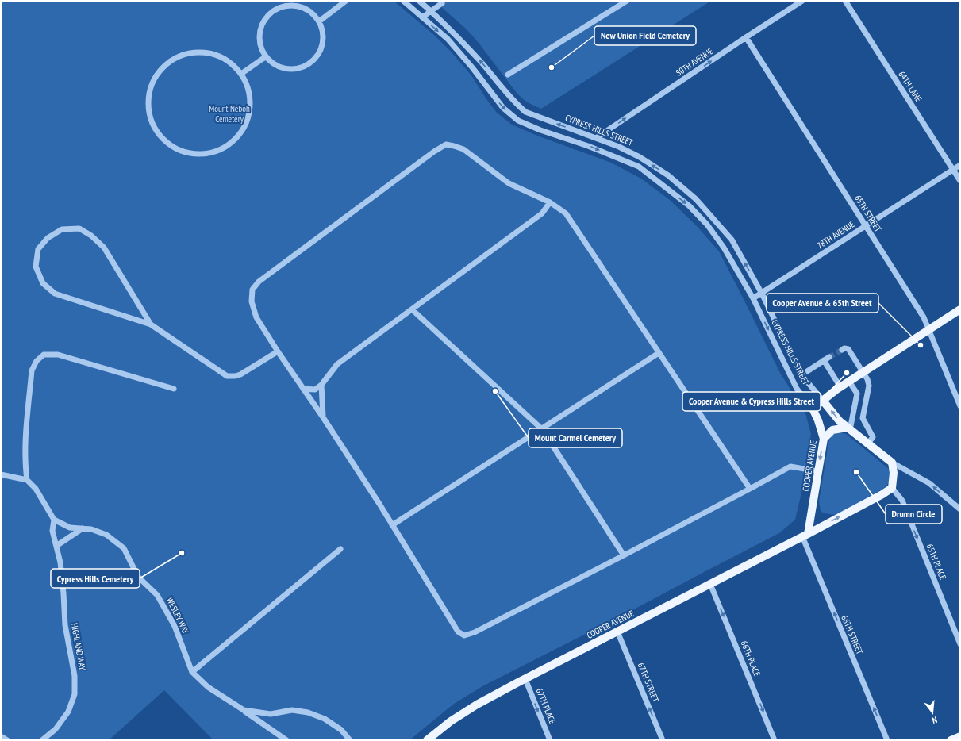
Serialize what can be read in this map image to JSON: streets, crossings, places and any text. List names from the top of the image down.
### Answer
{
  "streets": {
    "main road": ["CYPRESS HILLS STREET", "COOPER AVENUE"],
    "street": [
      "80TH AVENUE",
      "64TH LANE",
      "65TH STREET",
      "78TH AVENUE",
      "65TH PLACE",
      "WESLEY WAY",
      "66TH STREET",
      "HIGHLAND WAY",
      "66TH PLACE",
      "67TH STREET",
      "67TH PLACE"
    ]
  },
  "crossings": [
    ["80TH AVENUE", "CYPRESS HILLS STREET"],
    ["80TH AVENUE", "65TH STREET"],
    ["64TH LANE", "78TH AVENUE"],
    ["CYPRESS HILLS STREET", "78TH AVENUE"],
    ["CYPRESS HILLS STREET", "COOPER AVENUE"],
    ["65TH STREET", "78TH AVENUE"],
    ["COOPER AVENUE", "65TH PLACE"],
    ["COOPER AVENUE", "66TH STREET"],
    ["COOPER AVENUE", "66TH PLACE"],
    ["COOPER AVENUE", "67TH STREET"],
    ["COOPER AVENUE", "67TH PLACE"],
    ["WESLEY WAY", "HIGHLAND WAY"]
  ],
  "one_way": [
    "80TH AVENUE",
    "65TH PLACE",
    "66TH STREET",
    "66TH PLACE",
    "67TH STREET",
    "67TH PLACE"
  ],
  "parks": ["Mount Neboh Cemetery"],
  "places": [
    "New Union Field Cemetery",
    "Cooper Avenue & 65th Street",
    "Cooper Avenue & Cypress Hills Street",
    "Mount Carmel Cemetery",
    "Drumn Circle",
    "Cypress Hills Cemetery"
  ],
  "north": "bottom"
}
